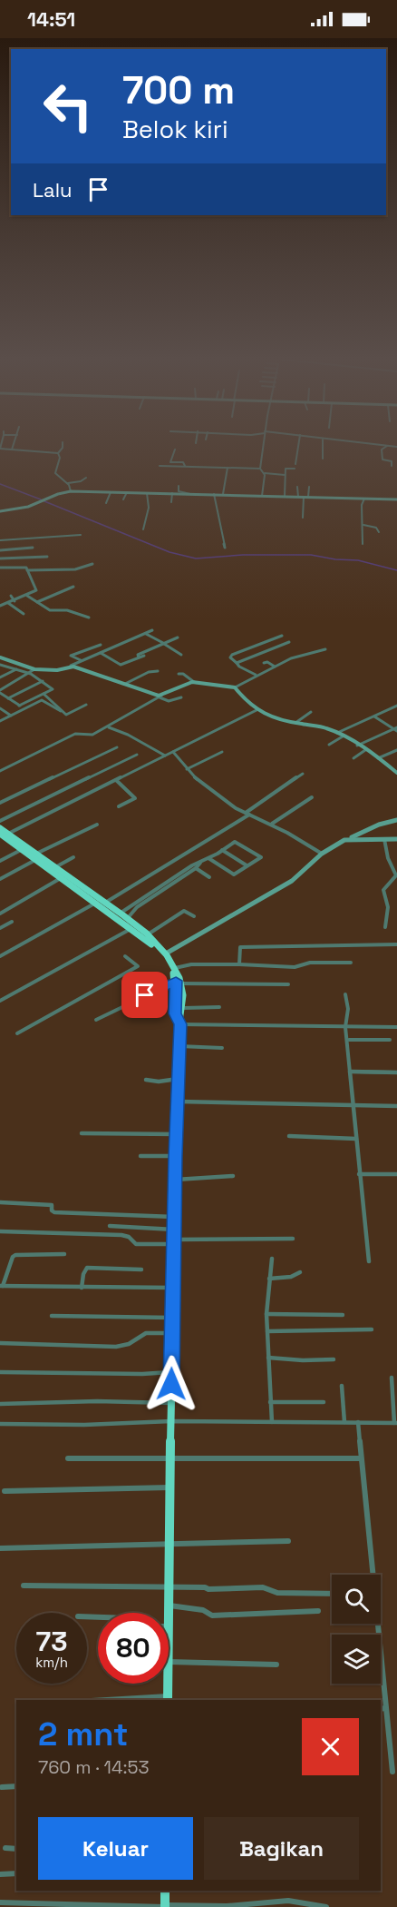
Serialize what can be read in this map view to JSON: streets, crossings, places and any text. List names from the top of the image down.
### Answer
{
  "page": {
    "status": "14:51",
    "turn": ["700 m", "Belok kiri"],
    "then": "Lalu",
    "speed": "73 km/h",
    "limit": "80",
    "heading": ["2 mnt", "760 m · 14:53"],
    "buttons": ["Keluar", "Bagikan"]
  }
}
